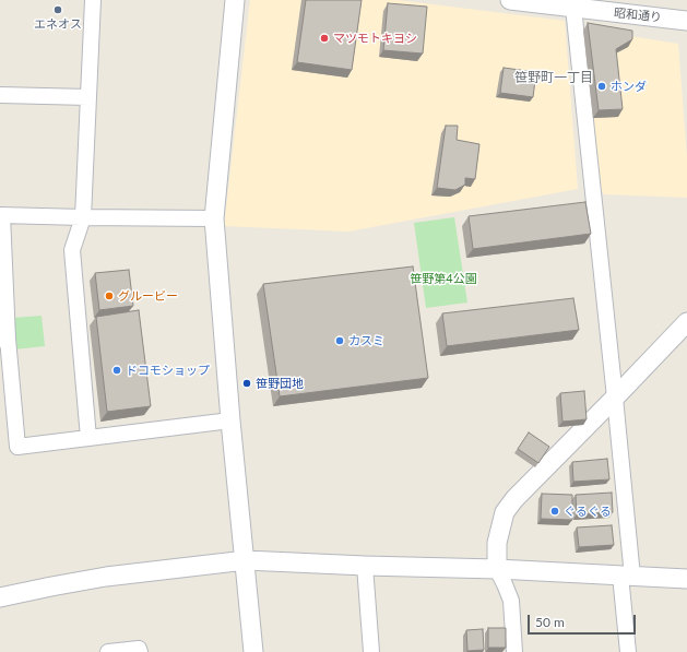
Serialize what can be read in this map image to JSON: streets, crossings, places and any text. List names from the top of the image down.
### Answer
{
  "streets": {
    "street": ["昭和通り"]
  },
  "districts": ["笹野町一丁目"],
  "parks": ["笹野第4公園"],
  "places": [
    "エネオス",
    "マツモトキヨシ",
    "ホンダ",
    "グルービー",
    "カスミ",
    "ドコモショップ",
    "笹野団地",
    "ぐるぐる"
  ],
  "scale_bar": "50 m"
}
